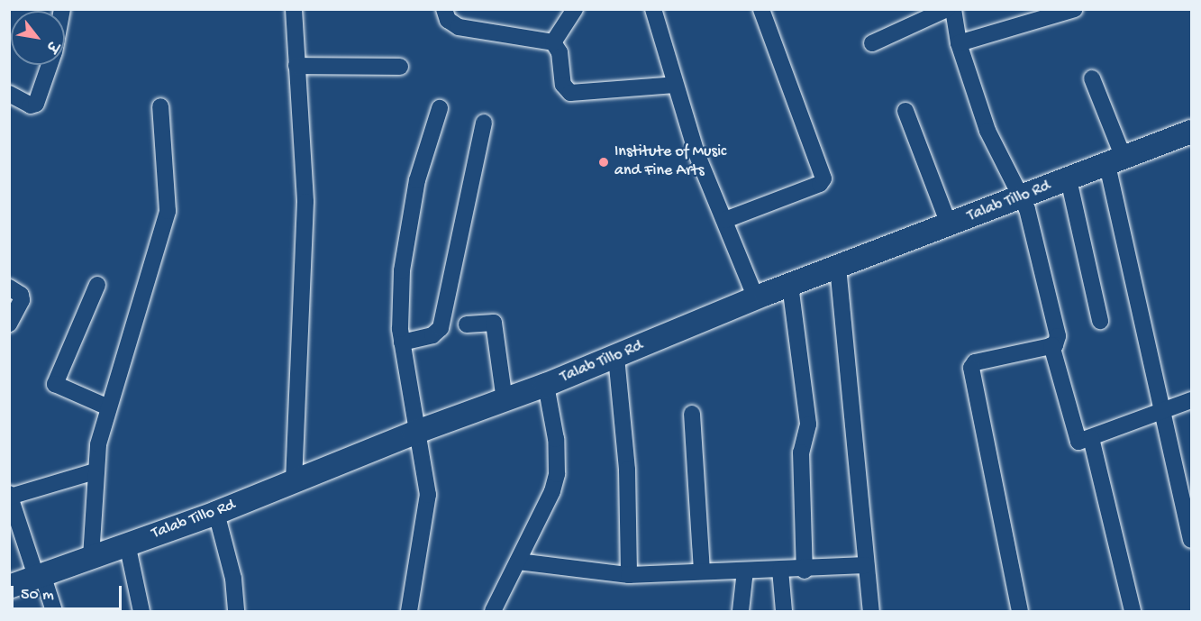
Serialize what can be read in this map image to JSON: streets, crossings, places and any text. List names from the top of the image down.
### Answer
{
  "streets": {
    "main road": ["Talab Tillo Rd"]
  },
  "places": ["Institute of Music and Fine Arts"],
  "scale_bar": "50 m",
  "north": "bottom right"
}
